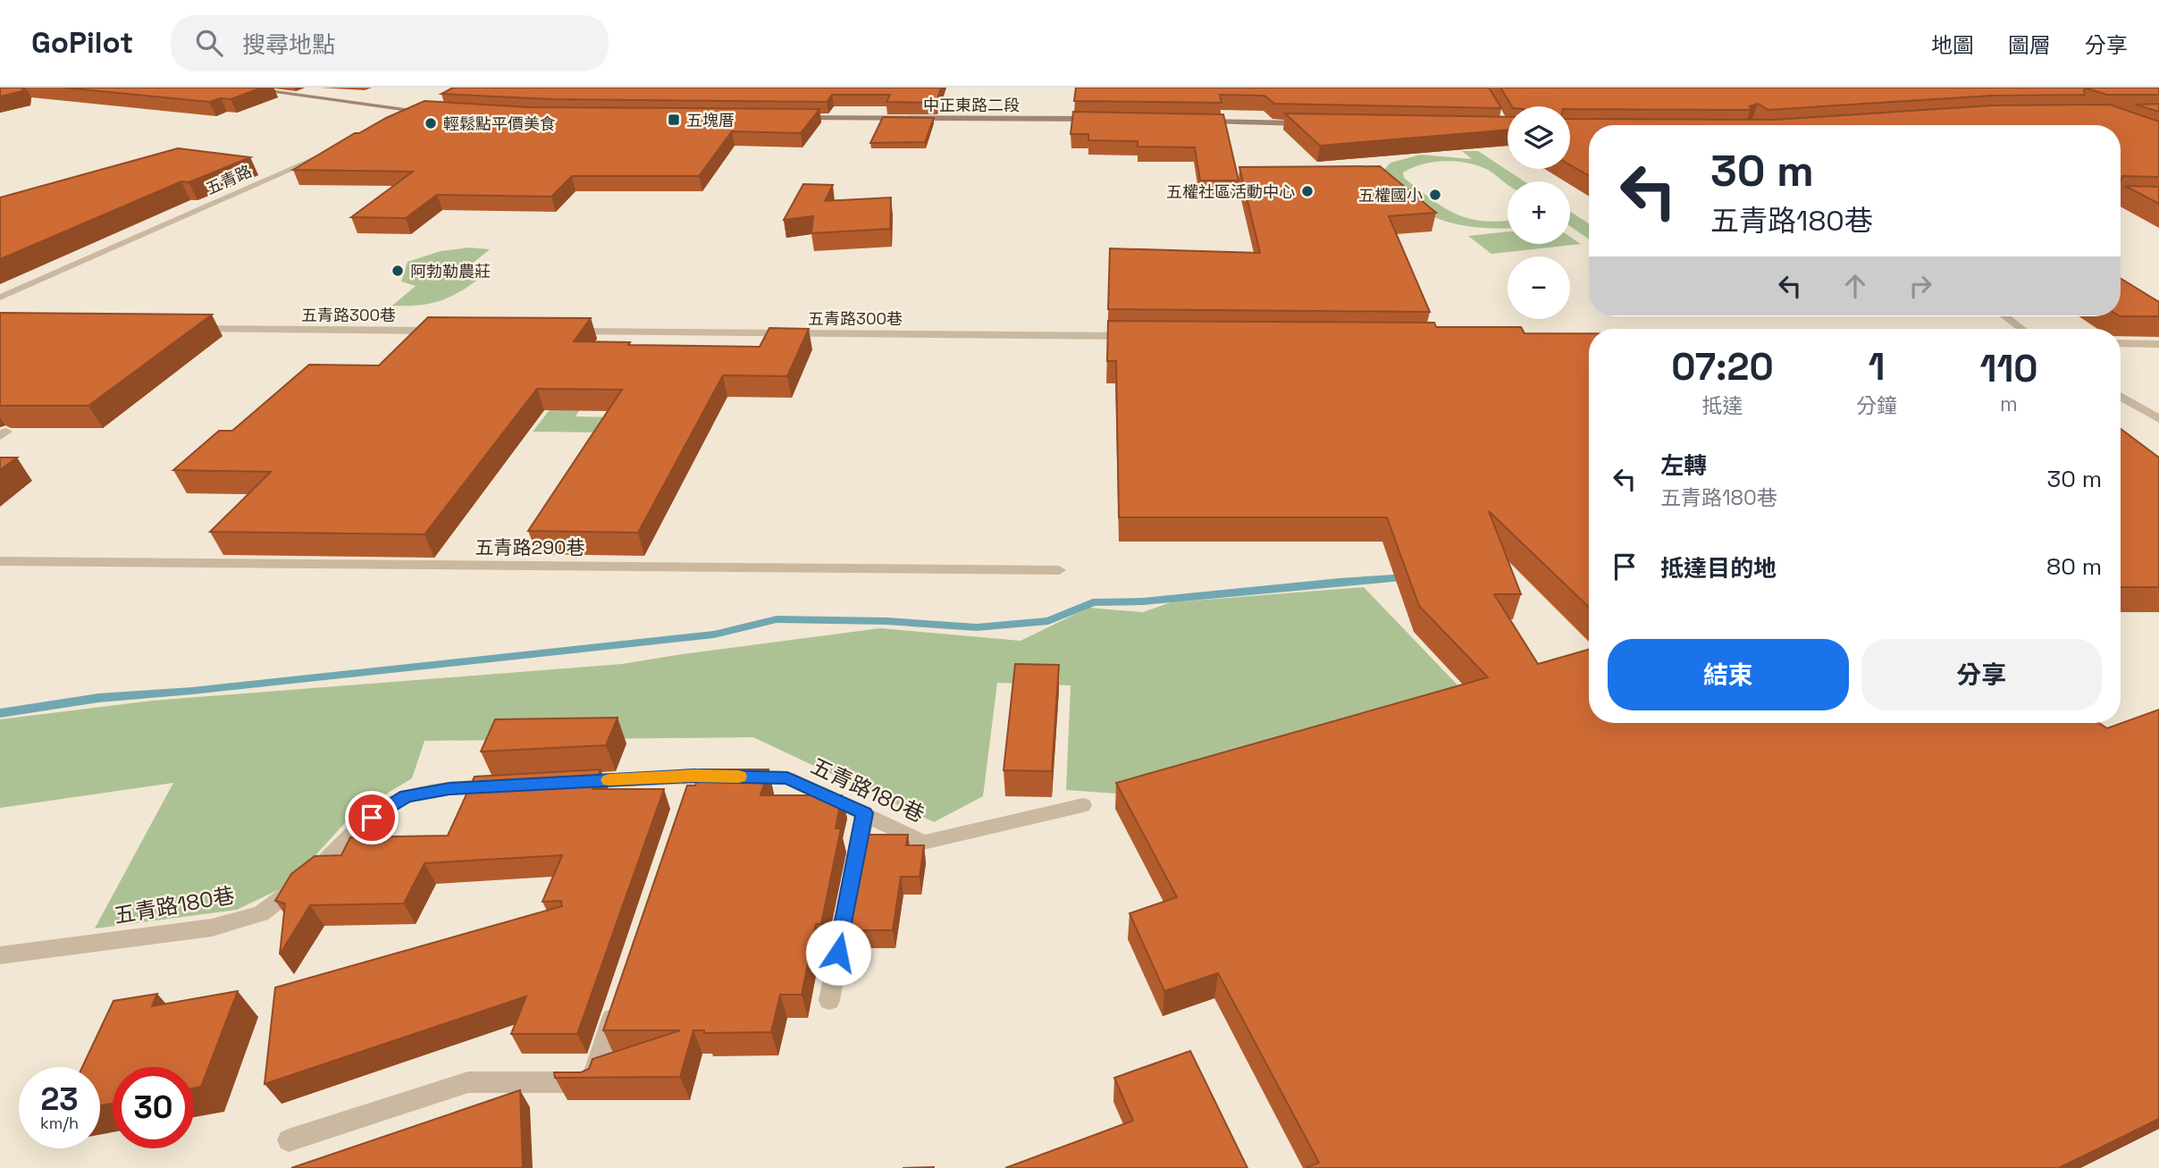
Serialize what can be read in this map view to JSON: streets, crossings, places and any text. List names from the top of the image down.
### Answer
{
  "streets": {
    "main road": ["中正東路二段"],
    "street": [
      "五青路",
      "五青路300巷",
      "五青路290巷",
      "五青路180巷"
    ]
  },
  "places": {
    "transit": ["五塊厝"],
    "other": [
      "輕鬆點平價美食",
      "五權社區活動中心",
      "五權國小",
      "阿勃勒農莊"
    ]
  },
  "page": {
    "header": "GoPilot",
    "search": "搜尋地點",
    "nav": ["地圖", "圖層", "分享"],
    "map_buttons": ["+", "−"],
    "turn": ["30 m", "五青路180巷"],
    "eta": [
      "07:20",
      "抵達",
      "1",
      "分鐘",
      "110",
      "m"
    ],
    "list": [
      {
        "name": "左轉",
        "note": "五青路180巷",
        "value": "30 m"
      },
      {
        "name": "抵達目的地",
        "value": "80 m"
      }
    ],
    "buttons": ["結束", "分享"],
    "speed": "23 km/h",
    "limit": "30"
  }
}
